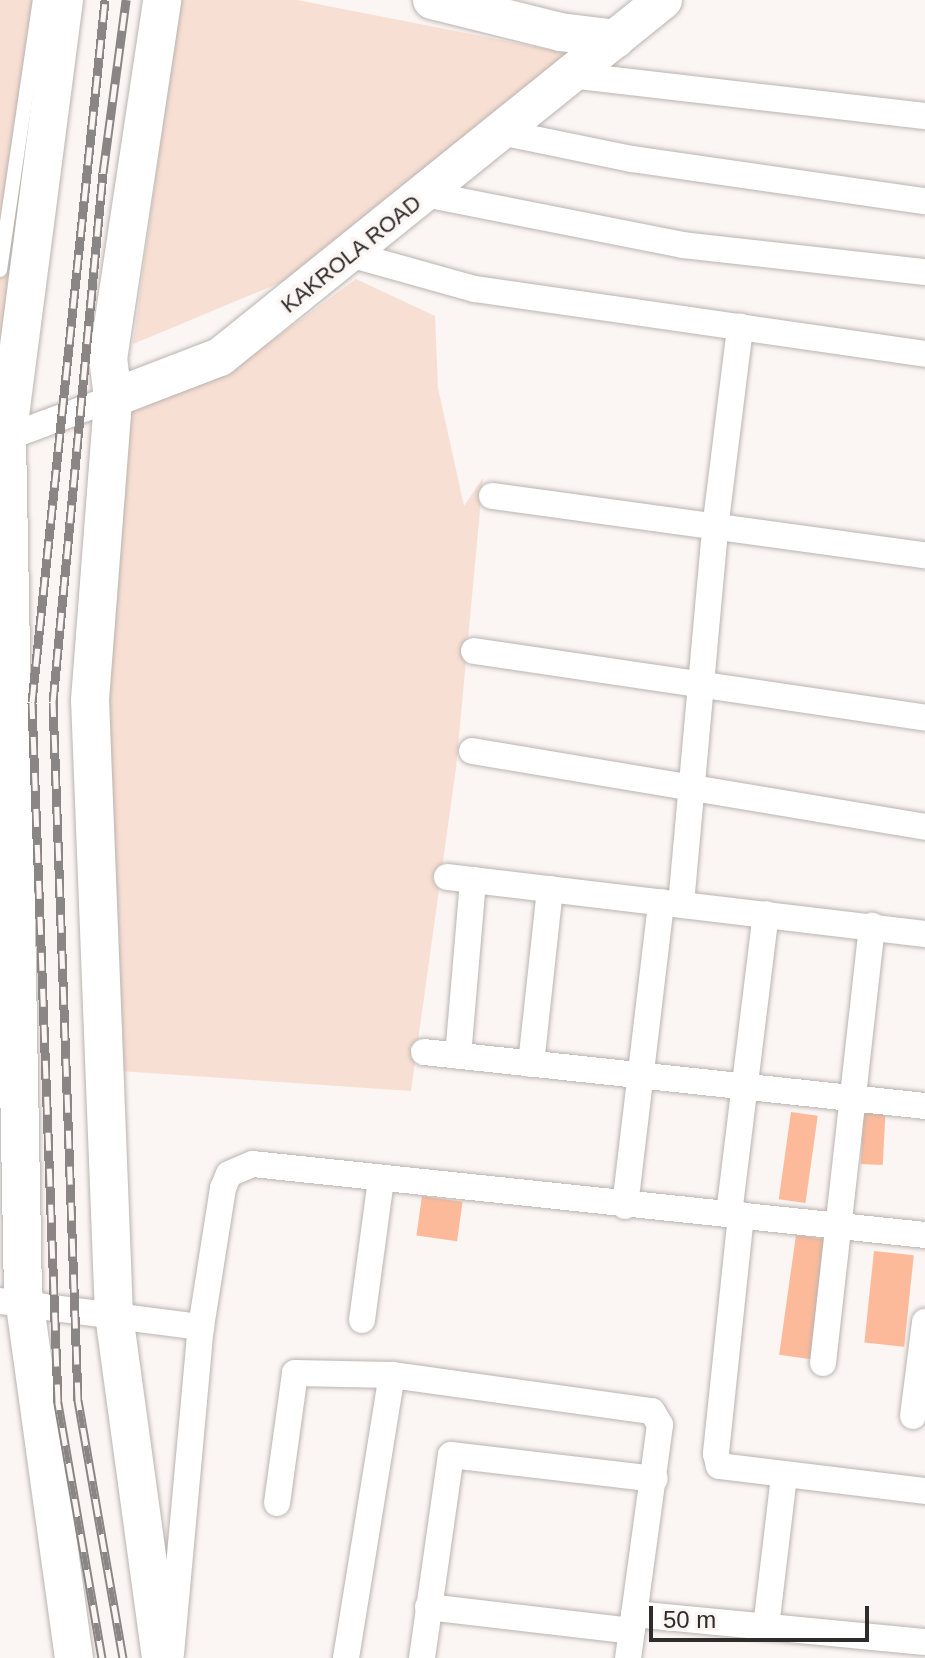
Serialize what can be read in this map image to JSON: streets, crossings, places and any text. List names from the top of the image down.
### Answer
{
  "streets": {
    "street": ["KAKROLA ROAD"]
  },
  "scale_bar": "50 m"
}
